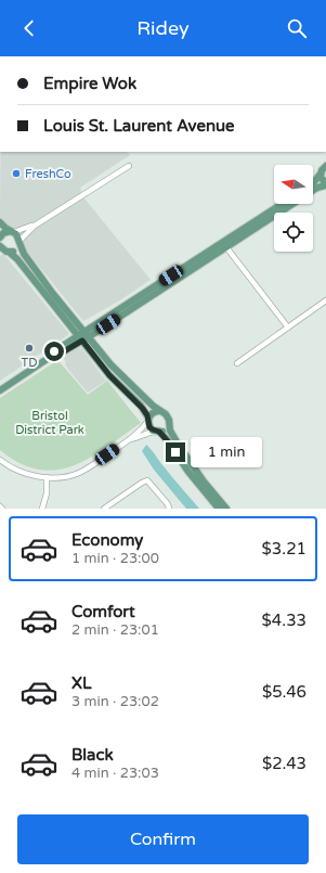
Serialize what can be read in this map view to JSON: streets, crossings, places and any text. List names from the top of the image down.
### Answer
{
  "parks": ["Bristol District Park"],
  "places": ["FreshCo", "TD"],
  "north": "left",
  "page": {
    "header": "Ridey",
    "banner": ["Empire Wok", "Louis St. Laurent Avenue"],
    "bubble": "1 min",
    "list": [
      {
        "name": "Economy",
        "note": "1 min · 23:00",
        "value": "$3.21"
      },
      {
        "name": "Comfort",
        "note": "2 min · 23:01",
        "value": "$4.33"
      },
      {
        "name": "XL",
        "note": "3 min · 23:02",
        "value": "$5.46"
      },
      {
        "name": "Black",
        "note": "4 min · 23:03",
        "value": "$2.43"
      }
    ],
    "buttons": "Confirm"
  }
}
